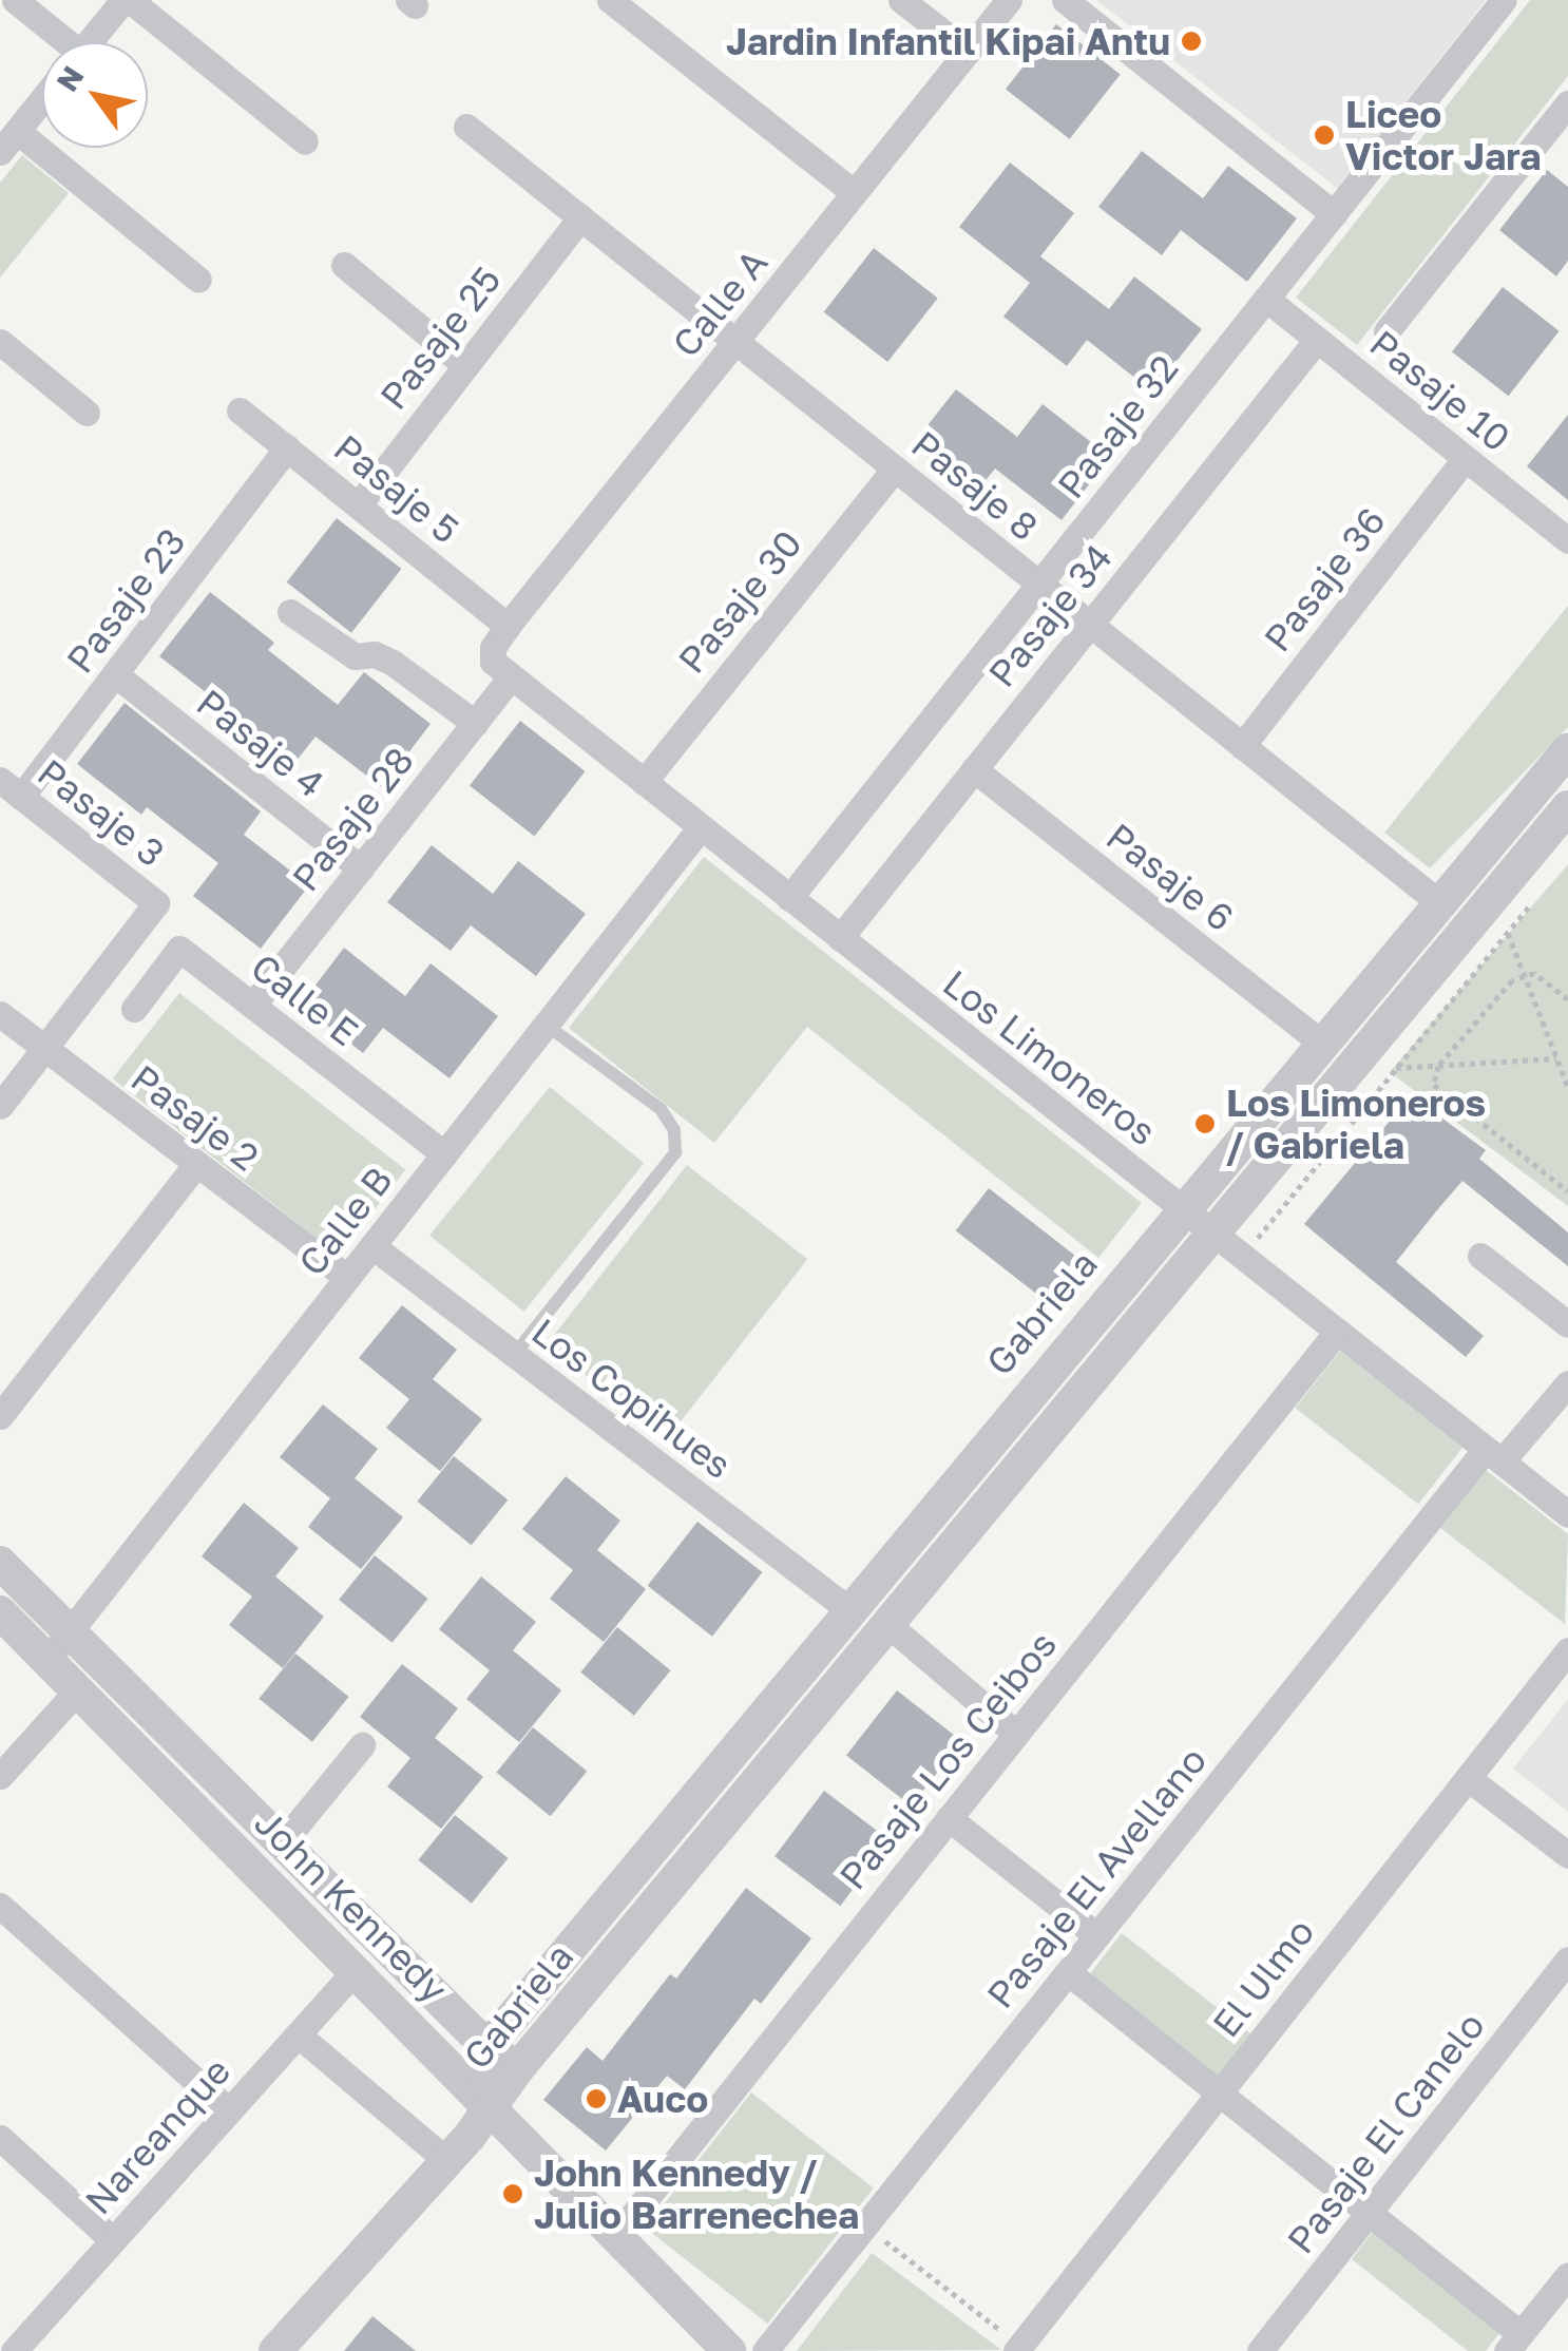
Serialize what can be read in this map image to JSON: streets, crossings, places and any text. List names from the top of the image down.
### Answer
{
  "streets": {
    "street": [
      "Calle A",
      "Pasaje 25",
      "Pasaje 10",
      "Pasaje 32",
      "Pasaje 8",
      "Pasaje 5",
      "Pasaje 36",
      "Pasaje 23",
      "Pasaje 30",
      "Pasaje 34",
      "Pasaje 4",
      "Pasaje 3",
      "Pasaje 28",
      "Pasaje 6",
      "Calle E",
      "Los Limoneros",
      "Pasaje 2",
      "Calle B",
      "Gabriela",
      "Los Copihues",
      "Pasaje Los Ceibos",
      "Pasaje El Avellano",
      "John Kennedy",
      "El Ulmo",
      "Pasaje El Canelo",
      "Nareanque"
    ]
  },
  "crossings": [
    ["Calle A", "Pasaje 8"],
    ["Calle A", "Pasaje 5"],
    ["Calle A", "Los Limoneros"],
    ["Pasaje 25", "Pasaje 8"],
    ["Pasaje 25", "Pasaje 5"],
    ["Pasaje 10", "Pasaje 32"],
    ["Pasaje 10", "Pasaje 36"],
    ["Pasaje 10", "Pasaje 34"],
    ["Pasaje 32", "Pasaje 8"],
    ["Pasaje 32", "Los Limoneros"],
    ["Pasaje 8", "Pasaje 36"],
    ["Pasaje 8", "Pasaje 30"],
    ["Pasaje 8", "Pasaje 34"],
    ["Pasaje 8", "Gabriela"],
    ["Pasaje 5", "Pasaje 23"],
    ["Pasaje 23", "Pasaje 4"],
    ["Pasaje 23", "Pasaje 3"],
    ["Pasaje 30", "Los Limoneros"],
    ["Pasaje 34", "Pasaje 6"],
    ["Pasaje 34", "Los Limoneros"],
    ["Pasaje 4", "Pasaje 28"],
    ["Pasaje 3", "Pasaje 2"],
    ["Pasaje 28", "Calle E"],
    ["Pasaje 28", "Los Limoneros"],
    ["Pasaje 6", "Gabriela"],
    ["Calle E", "Calle B"],
    ["Los Limoneros", "Calle B"],
    ["Los Limoneros", "Gabriela"],
    ["Los Limoneros", "Pasaje Los Ceibos"],
    ["Los Limoneros", "Pasaje El Avellano"],
    ["Pasaje 2", "Calle B"],
    ["Calle B", "Los Copihues"],
    ["Calle B", "John Kennedy"],
    ["Gabriela", "Los Copihues"],
    ["Gabriela", "John Kennedy"],
    ["Pasaje Los Ceibos", "John Kennedy"],
    ["John Kennedy", "Nareanque"]
  ],
  "places": [
    "Jardin Infantil Kipai Antu",
    "Liceo Victor Jara",
    "Los Limoneros / Gabriela",
    "Auco",
    "John Kennedy / Julio Barrenechea"
  ],
  "north": "top left"
}
